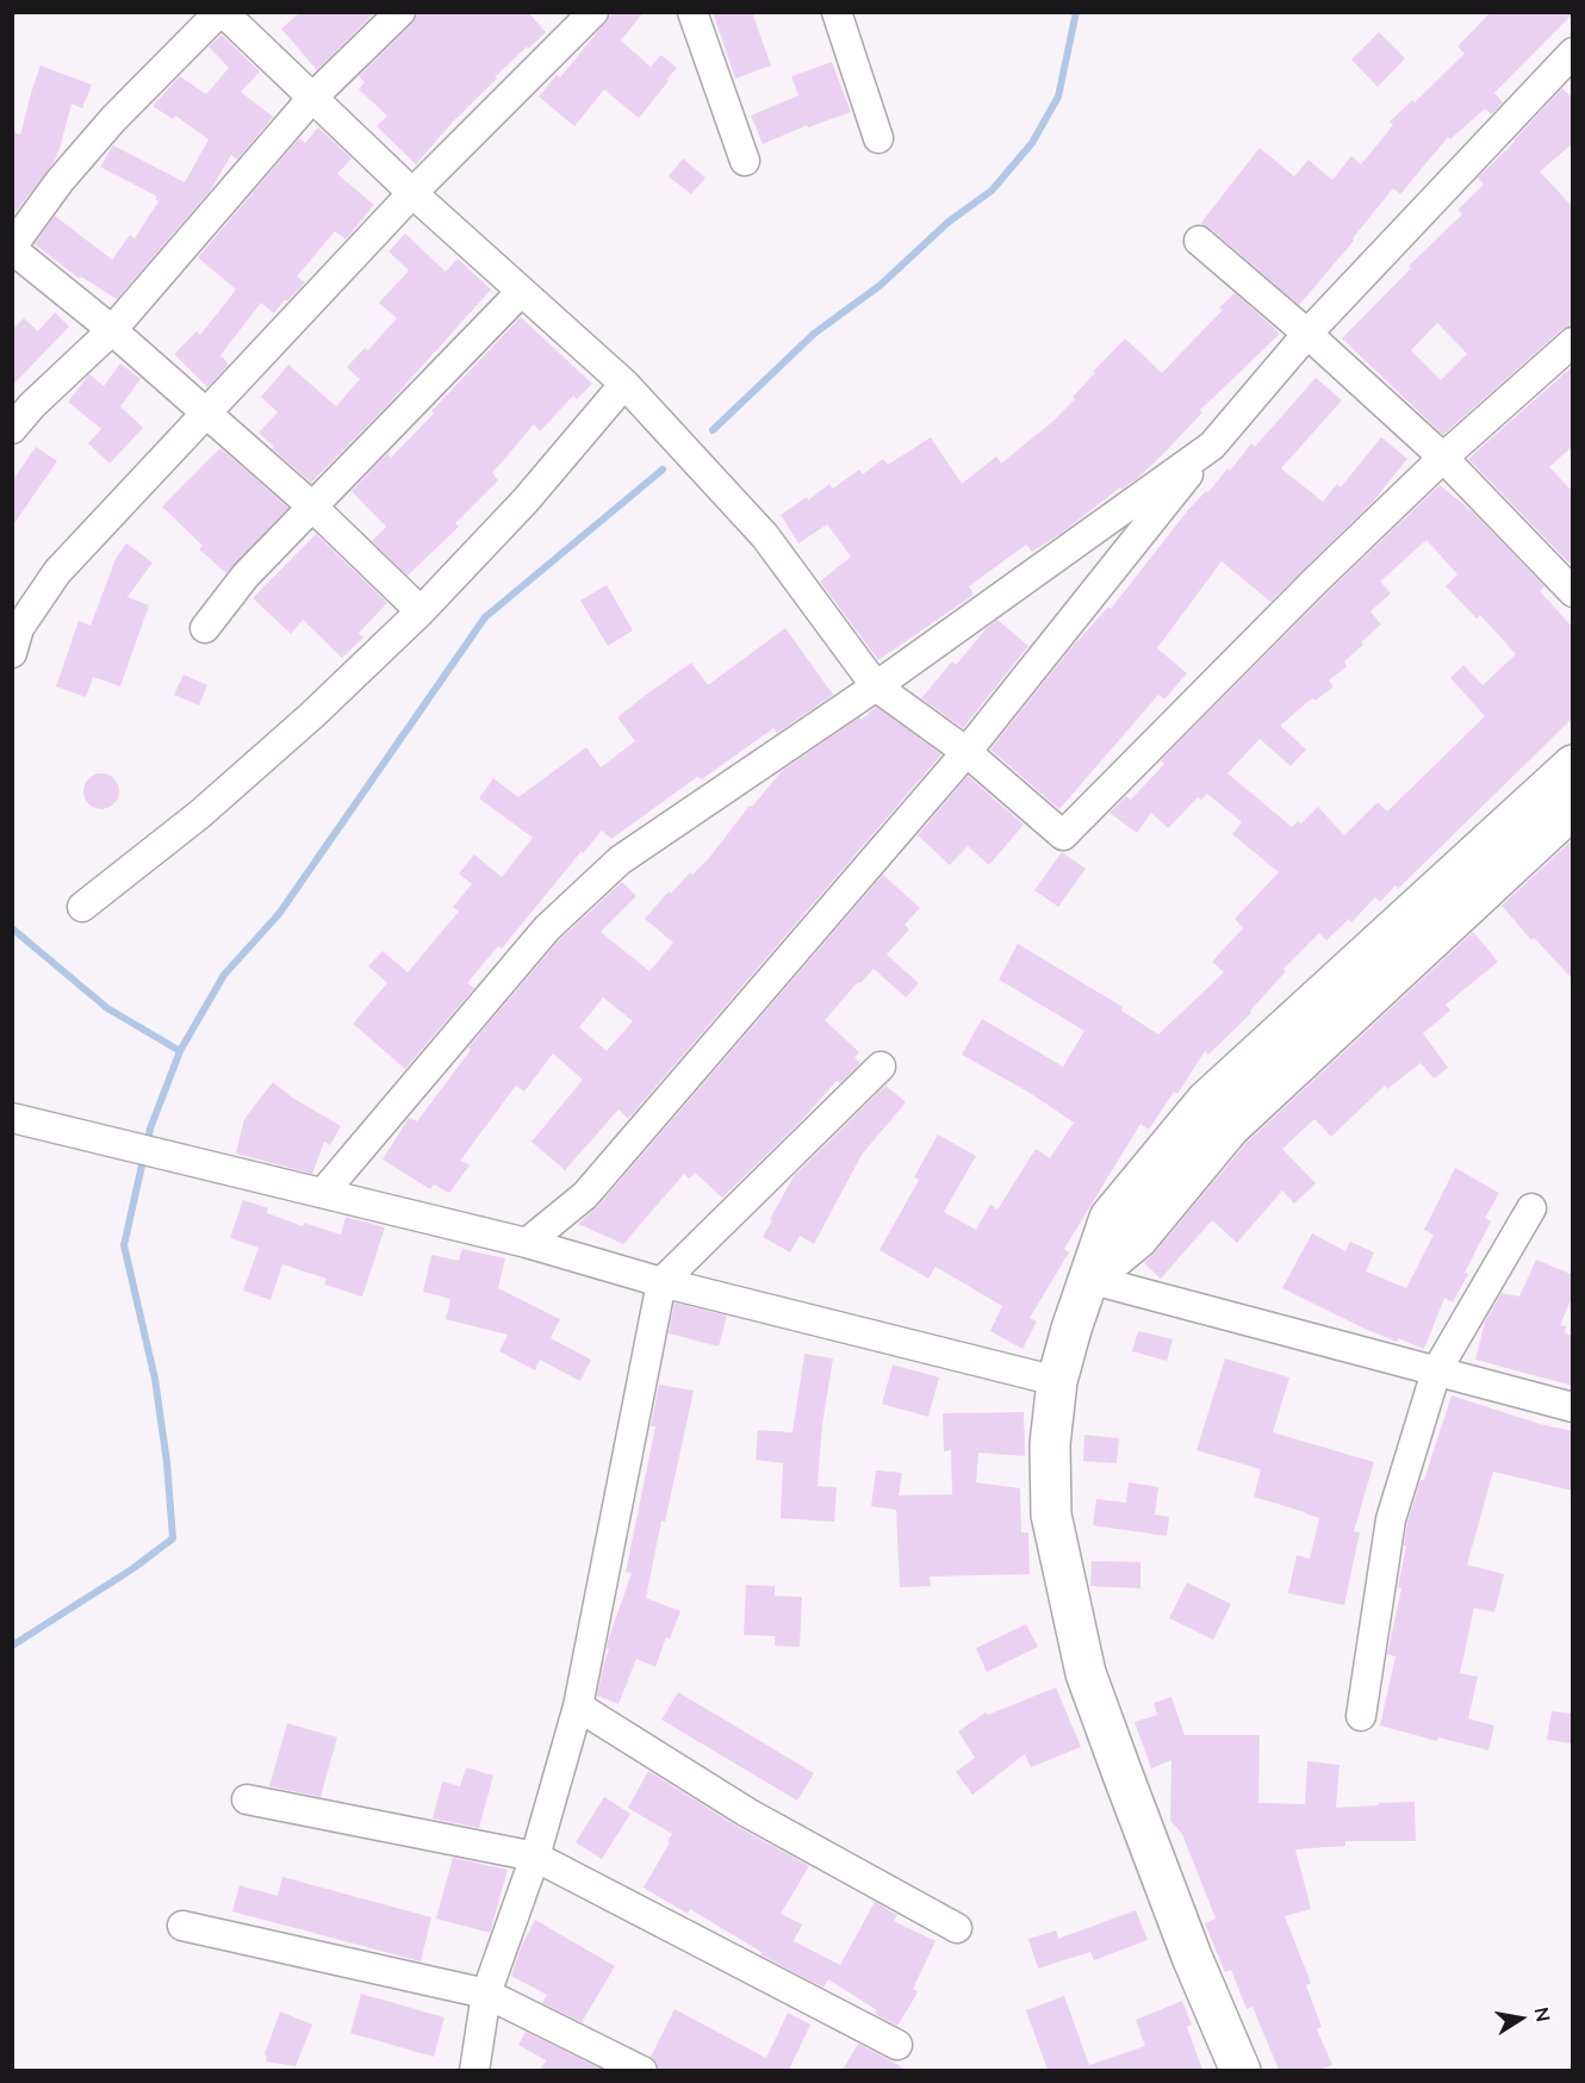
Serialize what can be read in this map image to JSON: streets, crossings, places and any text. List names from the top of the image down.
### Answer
{
  "north": "right"
}
